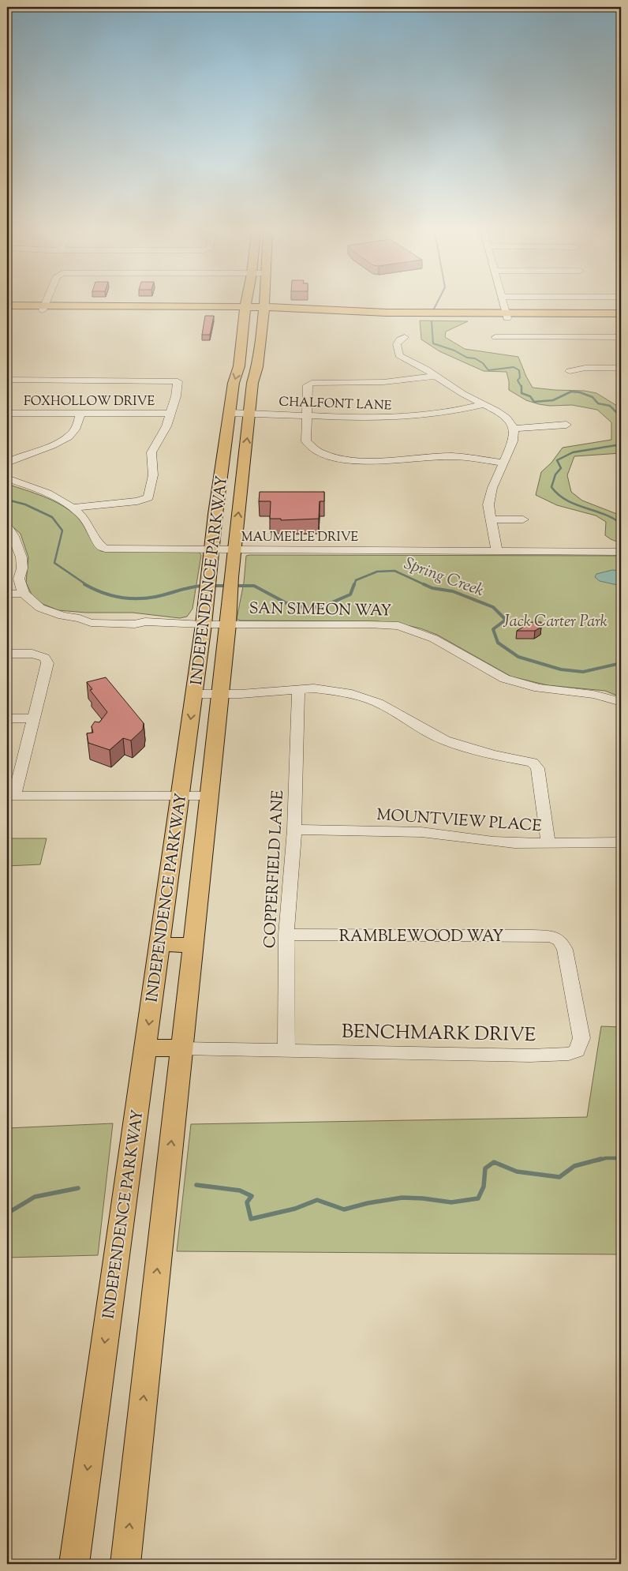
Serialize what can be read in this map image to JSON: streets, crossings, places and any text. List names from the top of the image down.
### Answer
{
  "streets": {
    "main road": ["INDEPENDENCE PARKWAY"],
    "street": [
      "FOXHOLLOW DRIVE",
      "CHALFONT LANE",
      "MAUMELLE DRIVE",
      "SAN SIMEON WAY",
      "MOUNTVIEW PLACE",
      "COPPERFIELD LANE",
      "RAMBLEWOOD WAY",
      "BENCHMARK DRIVE"
    ]
  },
  "crossings": [
    ["CHALFONT LANE", "INDEPENDENCE PARKWAY"],
    ["MAUMELLE DRIVE", "INDEPENDENCE PARKWAY"],
    ["INDEPENDENCE PARKWAY", "SAN SIMEON WAY"],
    ["INDEPENDENCE PARKWAY", "BENCHMARK DRIVE"],
    ["MOUNTVIEW PLACE", "COPPERFIELD LANE"],
    ["COPPERFIELD LANE", "RAMBLEWOOD WAY"],
    ["COPPERFIELD LANE", "BENCHMARK DRIVE"],
    ["RAMBLEWOOD WAY", "BENCHMARK DRIVE"]
  ],
  "water": ["Spring Creek"],
  "parks": ["Jack Carter Park"]
}
